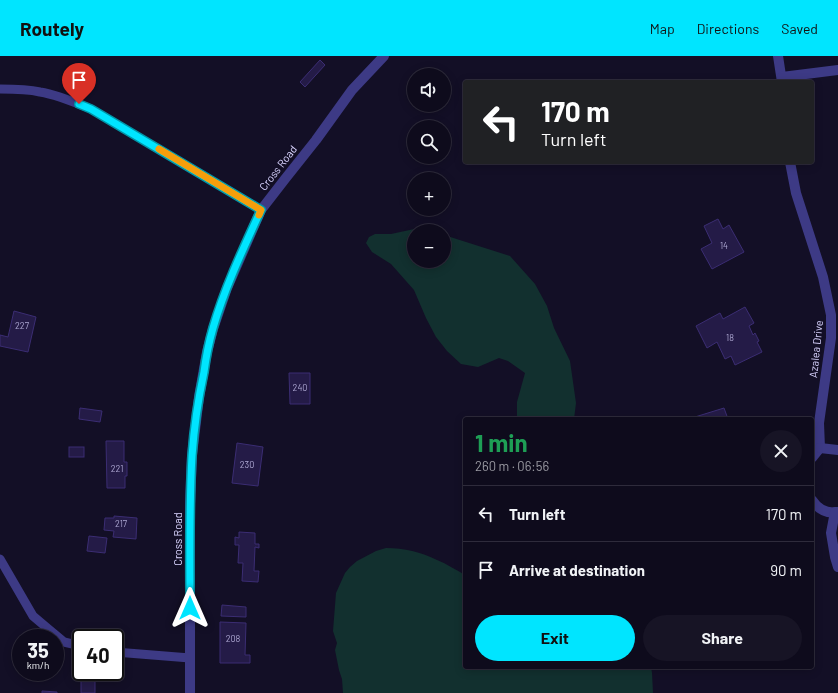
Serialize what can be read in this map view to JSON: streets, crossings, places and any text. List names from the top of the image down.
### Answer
{
  "streets": {
    "street": ["Cross Road", "Azalea Drive"]
  },
  "house_numbers": [
    "14",
    "227",
    "18",
    "240",
    "230",
    "221",
    "217",
    "208"
  ],
  "page": {
    "header": "Routely",
    "nav": ["Map", "Directions", "Saved"],
    "map_buttons": ["+", "−"],
    "turn": ["170 m", "Turn left"],
    "heading": ["1 min", "260 m · 06:56"],
    "list": [
      {
        "name": "Turn left",
        "value": "170 m"
      },
      {
        "name": "Arrive at destination",
        "value": "90 m"
      }
    ],
    "buttons": ["Exit", "Share"],
    "speed": "35 km/h",
    "limit": "40"
  }
}
